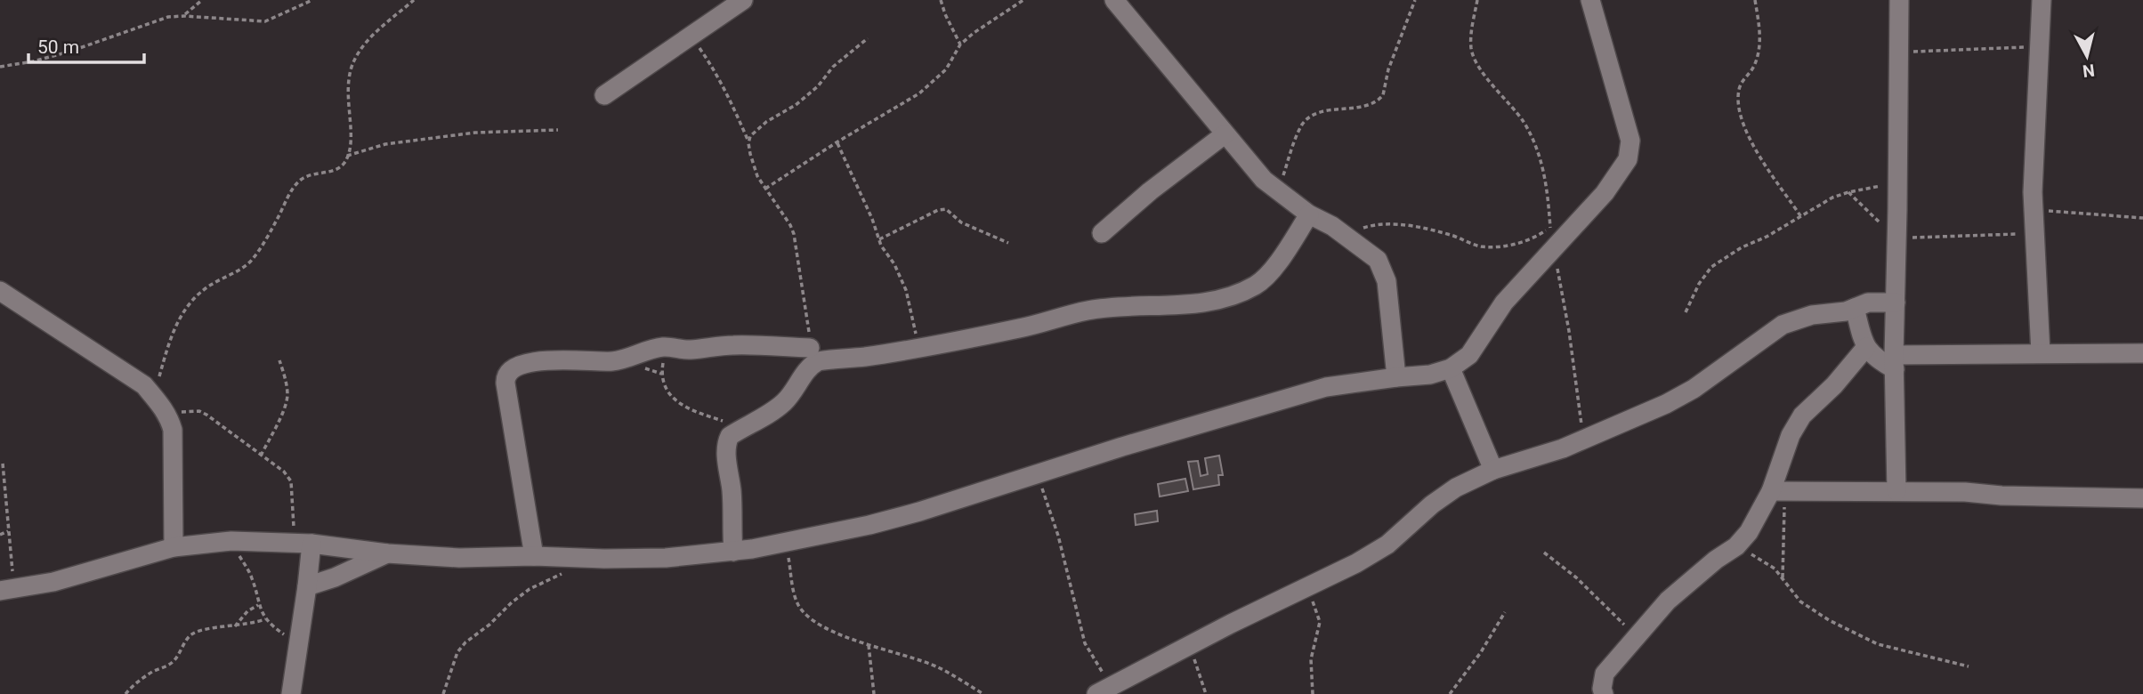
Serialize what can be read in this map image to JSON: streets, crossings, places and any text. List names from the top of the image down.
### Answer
{
  "scale_bar": "50 m",
  "north": "bottom"
}
